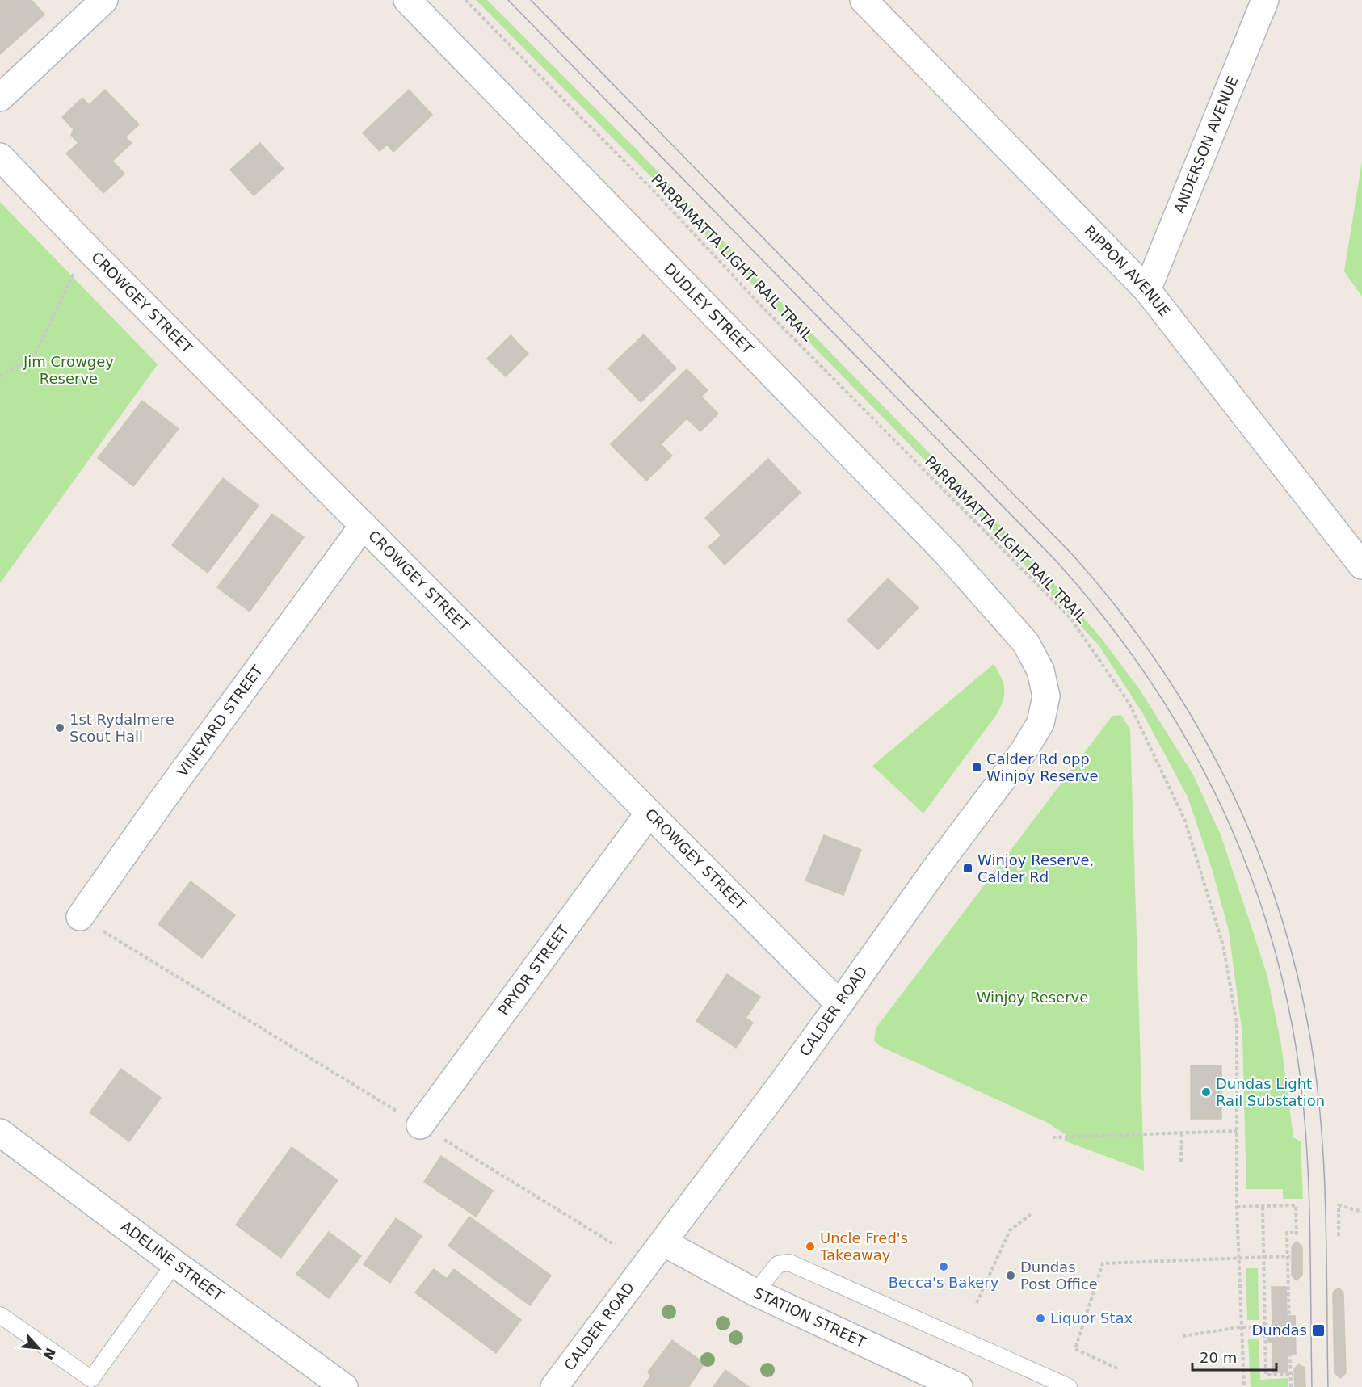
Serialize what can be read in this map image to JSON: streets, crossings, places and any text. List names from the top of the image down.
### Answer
{
  "streets": {
    "street": [
      "ANDERSON AVENUE",
      "RIPPON AVENUE",
      "CROWGEY STREET",
      "DUDLEY STREET",
      "VINEYARD STREET",
      "PRYOR STREET",
      "CALDER ROAD",
      "ADELINE STREET",
      "STATION STREET"
    ],
    "path": ["PARRAMATTA LIGHT RAIL TRAIL"]
  },
  "crossings": [
    ["ANDERSON AVENUE", "RIPPON AVENUE"],
    ["CROWGEY STREET", "VINEYARD STREET"],
    ["CROWGEY STREET", "PRYOR STREET"],
    ["CROWGEY STREET", "CALDER ROAD"],
    ["DUDLEY STREET", "CALDER ROAD"],
    ["CALDER ROAD", "STATION STREET"]
  ],
  "parks": ["Jim Crowgey Reserve", "Winjoy Reserve"],
  "places": {
    "other": [
      "1st Rydalmere Scout Hall",
      "Dundas Light Rail Substation",
      "Uncle Fred's Takeaway",
      "Becca's Bakery",
      "Dundas Post Office",
      "Liquor Stax"
    ],
    "transit": ["Calder Rd opp Winjoy Reserve", "Winjoy Reserve, Calder Rd", "Dundas"]
  },
  "scale_bar": "20 m",
  "north": "bottom right"
}
